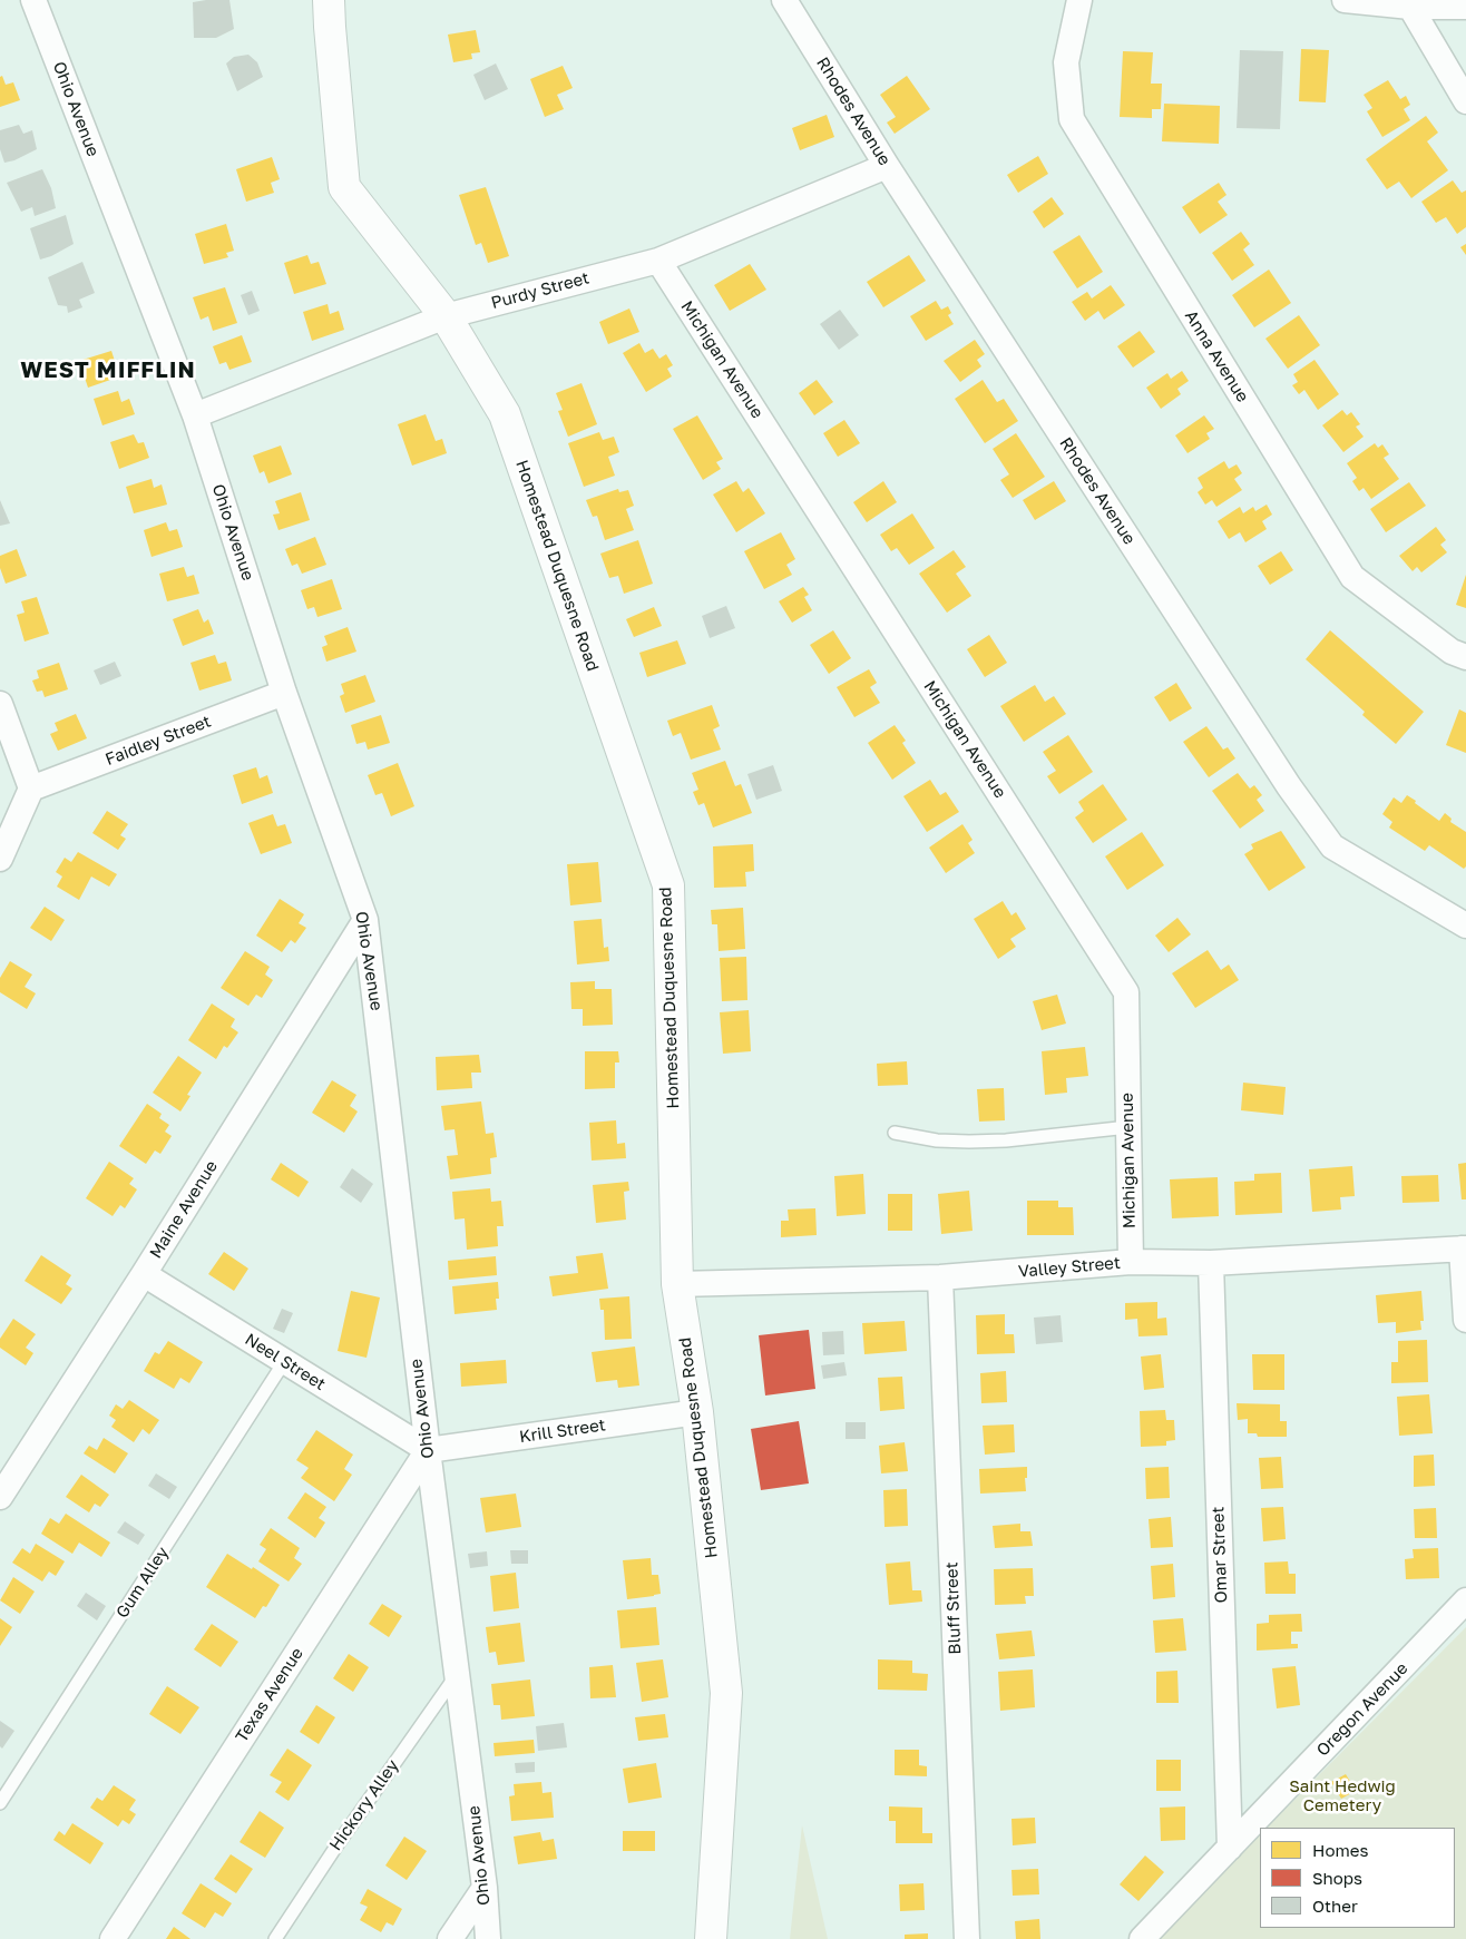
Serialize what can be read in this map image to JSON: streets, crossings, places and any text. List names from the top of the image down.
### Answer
{
  "streets": {
    "street": [
      "Ohio Avenue",
      "Rhodes Avenue",
      "Purdy Street",
      "Anna Avenue",
      "Michigan Avenue",
      "Homestead Duquesne Road",
      "Faidley Street",
      "Maine Avenue",
      "Valley Street",
      "Neel Street",
      "Krill Street",
      "Omar Street",
      "Bluff Street",
      "Texas Avenue",
      "Oregon Avenue"
    ],
    "lane": ["Gum Alley", "Hickory Alley"]
  },
  "crossings": [
    ["Ohio Avenue", "Purdy Street"],
    ["Ohio Avenue", "Faidley Street"],
    ["Ohio Avenue", "Maine Avenue"],
    ["Ohio Avenue", "Neel Street"],
    ["Ohio Avenue", "Krill Street"],
    ["Ohio Avenue", "Texas Avenue"],
    ["Ohio Avenue", "Hickory Alley"],
    ["Rhodes Avenue", "Purdy Street"],
    ["Purdy Street", "Michigan Avenue"],
    ["Purdy Street", "Homestead Duquesne Road"],
    ["Michigan Avenue", "Valley Street"],
    ["Homestead Duquesne Road", "Valley Street"],
    ["Homestead Duquesne Road", "Krill Street"],
    ["Maine Avenue", "Neel Street"],
    ["Valley Street", "Omar Street"],
    ["Valley Street", "Bluff Street"],
    ["Neel Street", "Krill Street"],
    ["Neel Street", "Gum Alley"],
    ["Neel Street", "Texas Avenue"],
    ["Krill Street", "Texas Avenue"],
    ["Omar Street", "Oregon Avenue"]
  ],
  "districts": ["WEST MIFFLIN"],
  "parks": ["Saint Hedwig Cemetery"],
  "legend": ["Homes", "Shops", "Other"]
}
